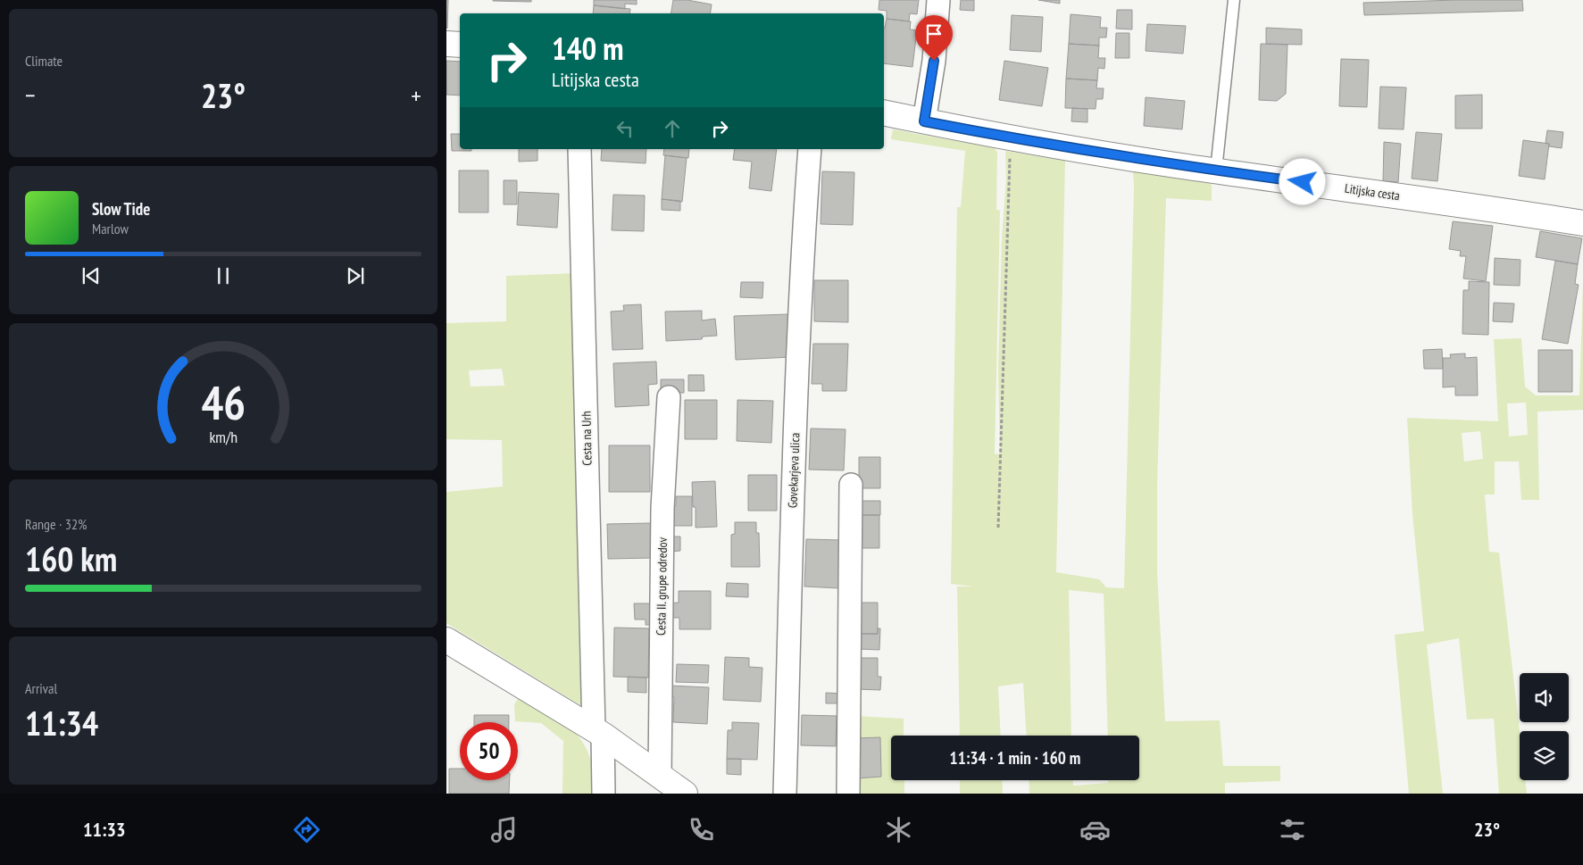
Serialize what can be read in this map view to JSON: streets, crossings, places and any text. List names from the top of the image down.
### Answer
{
  "streets": {
    "main road": ["Litijska cesta"],
    "street": ["Cesta na Urh", "Govekarjeva ulica", "Cesta II. grupe odredov"]
  },
  "page": {
    "tile": [
      "Climate",
      ["Range · 32%", "160 km"],
      ["Arrival", "11:34"]
    ],
    "turn": ["140 m", "Litijska cesta"],
    "heat": ["−", "23°", "+"],
    "song": ["Slow Tide", "Marlow"],
    "limit": "50",
    "trip": "11:34 · 1 min · 160 m",
    "tabs": ["11:33", "23°"],
    "gauge": ["46", "km/h"]
  }
}
